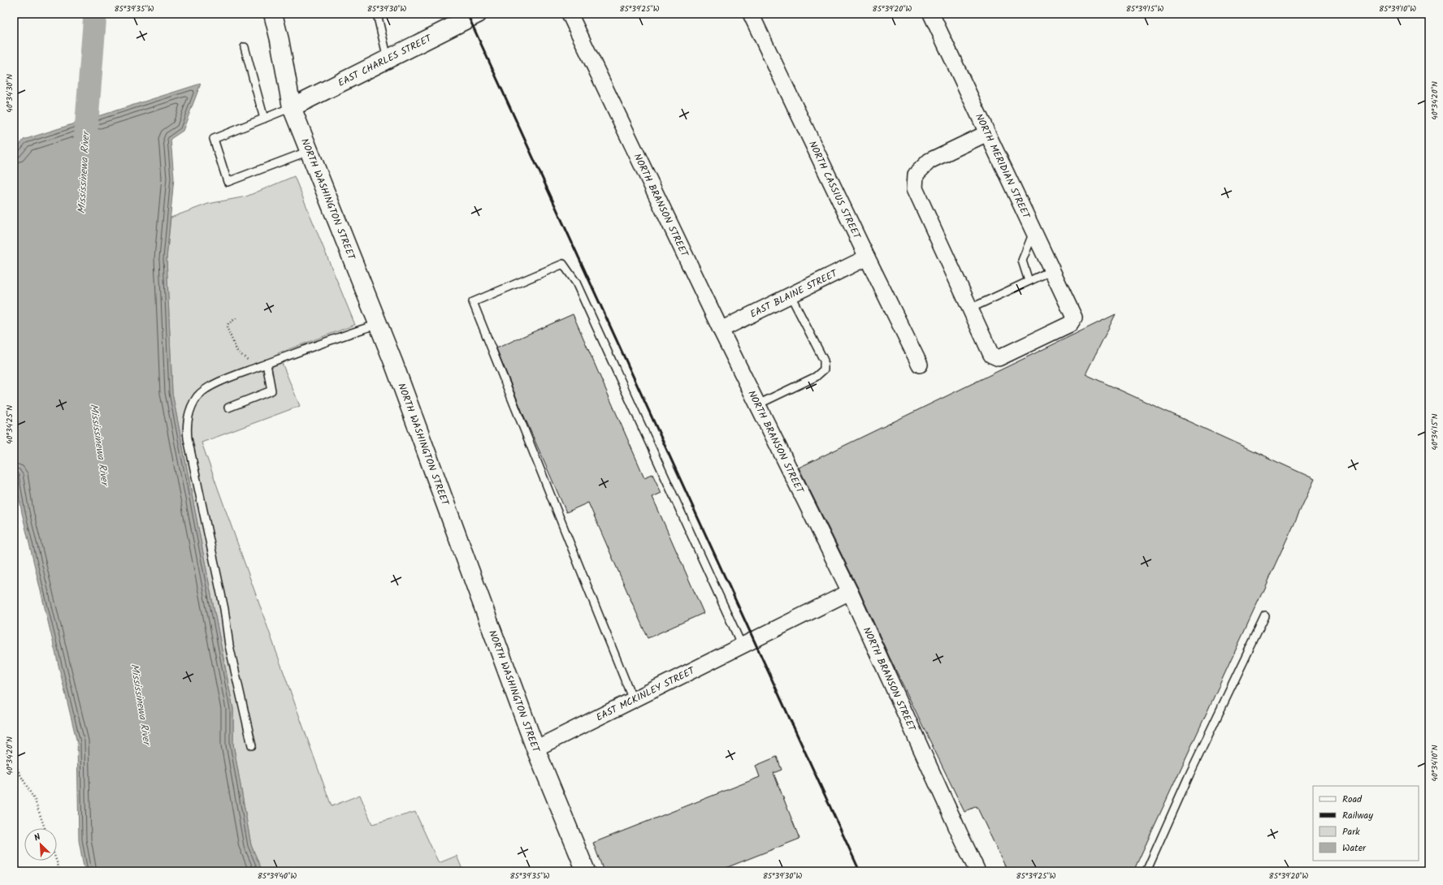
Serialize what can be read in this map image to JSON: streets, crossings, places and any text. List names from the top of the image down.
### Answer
{
  "streets": {
    "street": [
      "EAST CHARLES STREET",
      "NORTH MERIDIAN STREET",
      "NORTH CASSIUS STREET",
      "NORTH WASHINGTON STREET",
      "NORTH BRANSON STREET",
      "EAST BLAINE STREET",
      "EAST MCKINLEY STREET"
    ]
  },
  "crossings": [
    ["EAST CHARLES STREET", "NORTH WASHINGTON STREET"],
    ["NORTH CASSIUS STREET", "EAST BLAINE STREET"],
    ["NORTH WASHINGTON STREET", "EAST MCKINLEY STREET"],
    ["NORTH BRANSON STREET", "EAST BLAINE STREET"],
    ["NORTH BRANSON STREET", "EAST MCKINLEY STREET"]
  ],
  "water": ["Mississinewa River"],
  "legend": [
    "Road",
    "Railway",
    "Park",
    "Water"
  ],
  "north": "top left",
  "coordinates": [
    "85°39'35\"W",
    "85°39'30\"W",
    "85°39'25\"W",
    "85°39'20\"W",
    "85°39'15\"W",
    "85°39'10\"W",
    "40°34'30\"N",
    "40°34'20\"N",
    "40°34'25\"N",
    "40°34'15\"N",
    "40°34'10\"N",
    "85°39'40\"W"
  ]
}
